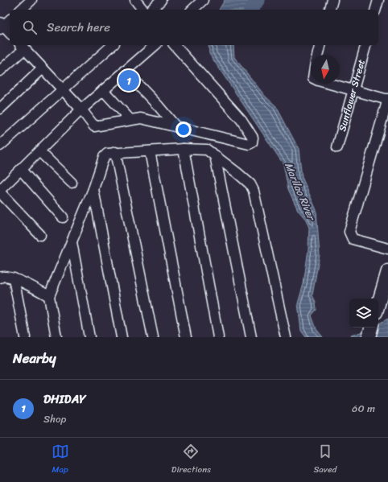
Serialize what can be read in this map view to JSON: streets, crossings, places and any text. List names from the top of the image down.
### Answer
{
  "streets": {
    "street": ["Sunflower Street"]
  },
  "water": ["Marilao River"],
  "north": "bottom",
  "page": {
    "search": "Search here",
    "pins": "1",
    "heading": "Nearby",
    "list": [
      {
        "mark": "1",
        "name": "DHIDAY",
        "note": "Shop",
        "value": "60 m"
      }
    ],
    "nav": ["Map", "Directions", "Saved"]
  }
}
